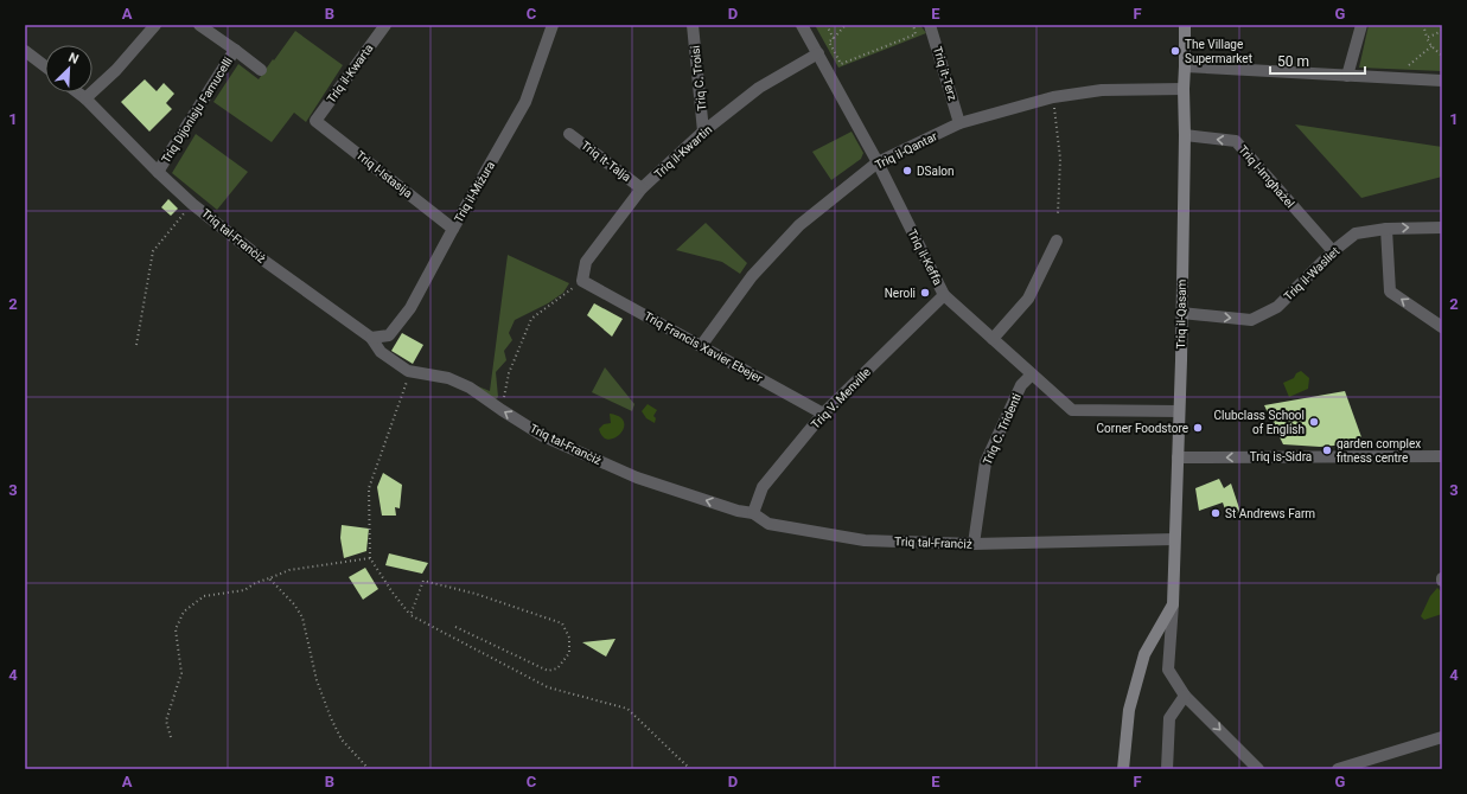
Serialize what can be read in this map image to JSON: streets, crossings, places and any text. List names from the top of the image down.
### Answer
{
  "streets": {
    "street": [
      "Triq il-Kwarta",
      "Triq it-Terz",
      "Triq C. Troisi",
      "Triq Dijonisju Famucelli",
      "Triq il-Qantar",
      "Triq il-Kwartin",
      "Triq it-Talja",
      "Triq l-Istasija",
      "Triq l-Imgħażel",
      "Triq il-Miżura",
      "Triq tal-Franċiż",
      "Triq il-Keffa",
      "Triq il-Wasliet",
      "Triq il-Qasam",
      "Triq Francis Xavier Ebejer",
      "Triq V. Menville",
      "Triq C. Tridenti",
      "Triq is-Sidra"
    ]
  },
  "crossings": [
    ["Triq il-Kwarta", "Triq l-Istasija"],
    ["Triq it-Terz", "Triq il-Qantar"],
    ["Triq C. Troisi", "Triq il-Kwartin"],
    ["Triq Dijonisju Famucelli", "Triq tal-Franċiż"],
    ["Triq il-Qantar", "Triq il-Keffa"],
    ["Triq il-Qantar", "Triq il-Qasam"],
    ["Triq il-Qantar", "Triq Francis Xavier Ebejer"],
    ["Triq il-Kwartin", "Triq it-Talja"],
    ["Triq il-Kwartin", "Triq il-Keffa"],
    ["Triq il-Kwartin", "Triq Francis Xavier Ebejer"],
    ["Triq l-Istasija", "Triq il-Miżura"],
    ["Triq l-Imgħażel", "Triq il-Wasliet"],
    ["Triq l-Imgħażel", "Triq il-Qasam"],
    ["Triq il-Miżura", "Triq tal-Franċiż"],
    ["Triq tal-Franċiż", "Triq il-Qasam"],
    ["Triq tal-Franċiż", "Triq V. Menville"],
    ["Triq tal-Franċiż", "Triq C. Tridenti"],
    ["Triq il-Keffa", "Triq il-Qasam"],
    ["Triq il-Keffa", "Triq V. Menville"],
    ["Triq il-Keffa", "Triq C. Tridenti"],
    ["Triq il-Wasliet", "Triq il-Qasam"],
    ["Triq il-Qasam", "Triq is-Sidra"],
    ["Triq Francis Xavier Ebejer", "Triq V. Menville"]
  ],
  "one_way": ["Triq l-Imgħażel", "Triq il-Wasliet", "Triq is-Sidra"],
  "places": [
    "The Village Supermarket",
    "DSalon",
    "Neroli",
    "Clubclass School of English",
    "Corner Foodstore",
    "garden complex fitness centre",
    "St Andrews Farm"
  ],
  "scale_bar": "50 m",
  "north": "top right",
  "grid": {
    "columns": [
      "A",
      "B",
      "C",
      "D",
      "E",
      "F",
      "G"
    ],
    "rows": [
      "1",
      "2",
      "3",
      "4"
    ]
  }
}
